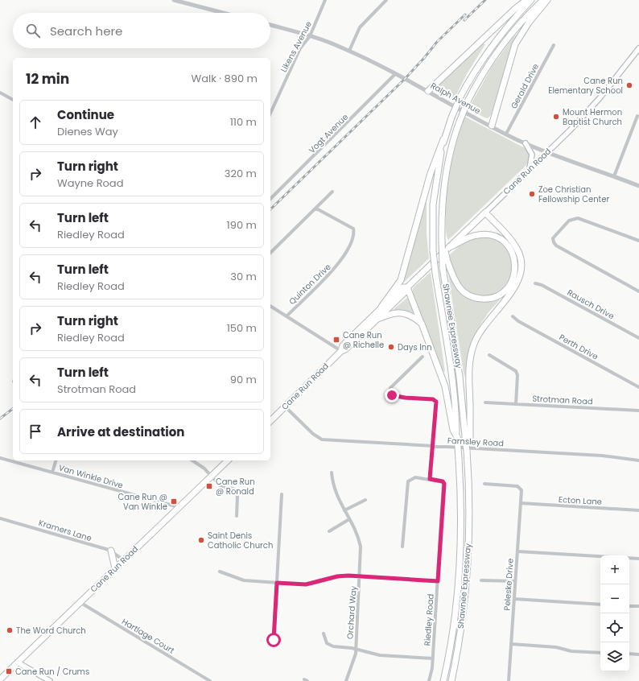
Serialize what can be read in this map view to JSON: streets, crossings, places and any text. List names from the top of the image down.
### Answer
{
  "streets": {
    "highway": ["Cane Run Road", "Shawnee Expressway"],
    "street": [
      "Likens Avenue",
      "Gerald Drive",
      "Ralph Avenue",
      "Vogt Avenue",
      "Quinton Drive",
      "Rausch Drive",
      "Perth Drive",
      "Strotman Road",
      "Farnsley Road",
      "Van Winkle Drive",
      "Ecton Lane",
      "Kramers Lane",
      "Peleske Drive",
      "Orchard Way",
      "Riedley Road",
      "Hartlage Court"
    ]
  },
  "crossings": [
    ["Likens Avenue", "Ralph Avenue"],
    ["Gerald Drive", "Ralph Avenue"],
    ["Ralph Avenue", "Vogt Avenue"],
    ["Ralph Avenue", "Cane Run Road"],
    ["Cane Run Road", "Farnsley Road"],
    ["Cane Run Road", "Van Winkle Drive"],
    ["Cane Run Road", "Kramers Lane"],
    ["Cane Run Road", "Hartlage Court"],
    ["Ecton Lane", "Peleske Drive"]
  ],
  "places": {
    "other": [
      "Cane Run Elementary School",
      "Mount Hermon Baptist Church",
      "Zoe Christian Fellowship Center",
      "Days Inn",
      "Saint Denis Catholic Church",
      "The Word Church"
    ],
    "transit": [
      "Cane Run @ Richelle",
      "Cane Run @ Ronald",
      "Cane Run @ Van Winkle",
      "Cane Run / Crums"
    ]
  },
  "page": {
    "search": "Search here",
    "heading": ["12 min", "Walk · 890 m"],
    "list": [
      ["Continue", "Dienes Way", "110 m"],
      ["Turn right", "Wayne Road", "320 m"],
      ["Turn left", "Riedley Road", "190 m"],
      ["Turn left", "Riedley Road", "30 m"],
      ["Turn right", "Riedley Road", "150 m"],
      ["Turn left", "Strotman Road", "90 m"],
      "Arrive at destination"
    ],
    "map_buttons": ["+", "−"]
  }
}
